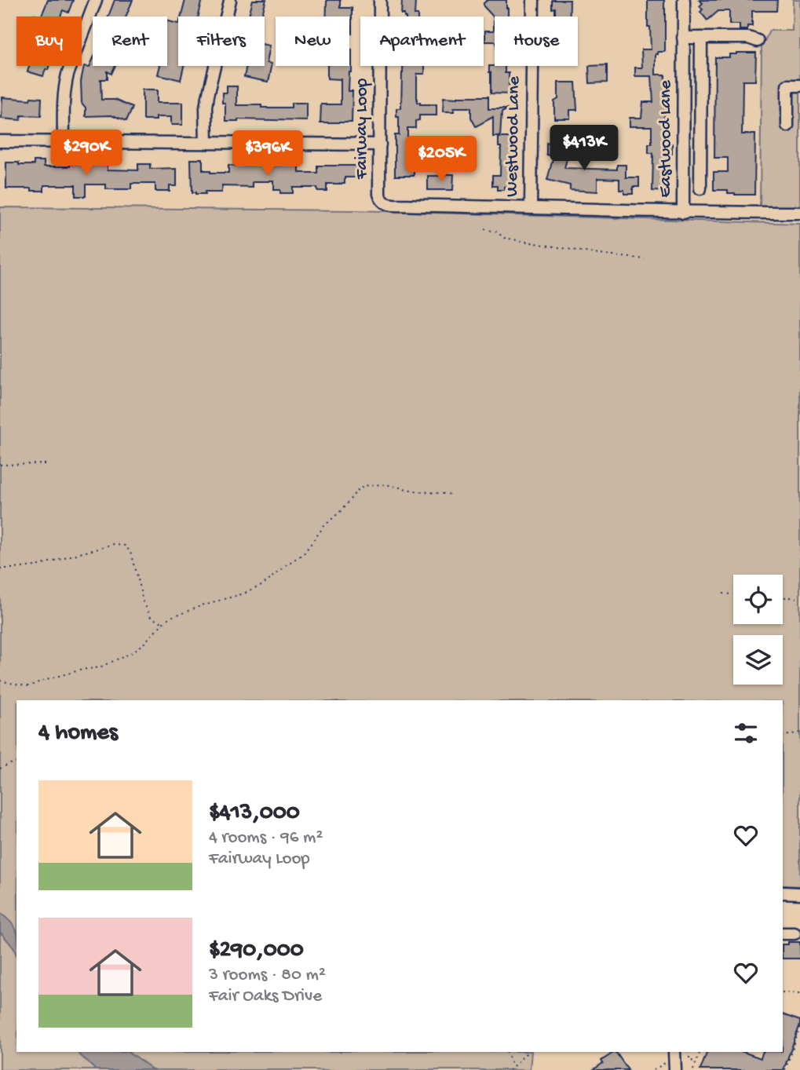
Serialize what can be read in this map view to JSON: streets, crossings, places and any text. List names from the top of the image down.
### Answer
{
  "streets": {
    "street": ["Fairway Loop", "Westwood Lane", "Eastwood Lane"]
  },
  "crossings": [
    ["Fairway Loop", "Westwood Lane"],
    ["Fairway Loop", "Eastwood Lane"]
  ],
  "page": {
    "chip": [
      "Buy",
      "Rent",
      "Filters",
      "New",
      "Apartment",
      "House"
    ],
    "price": [
      "$413K",
      "$290K",
      "$396K",
      "$205K"
    ],
    "heading": "4 homes",
    "list": [
      {
        "name": "$413,000",
        "note": "4 rooms · 96 m² · Fairway Loop"
      },
      {
        "name": "$290,000",
        "note": "3 rooms · 80 m² · Fair Oaks Drive"
      }
    ]
  }
}
